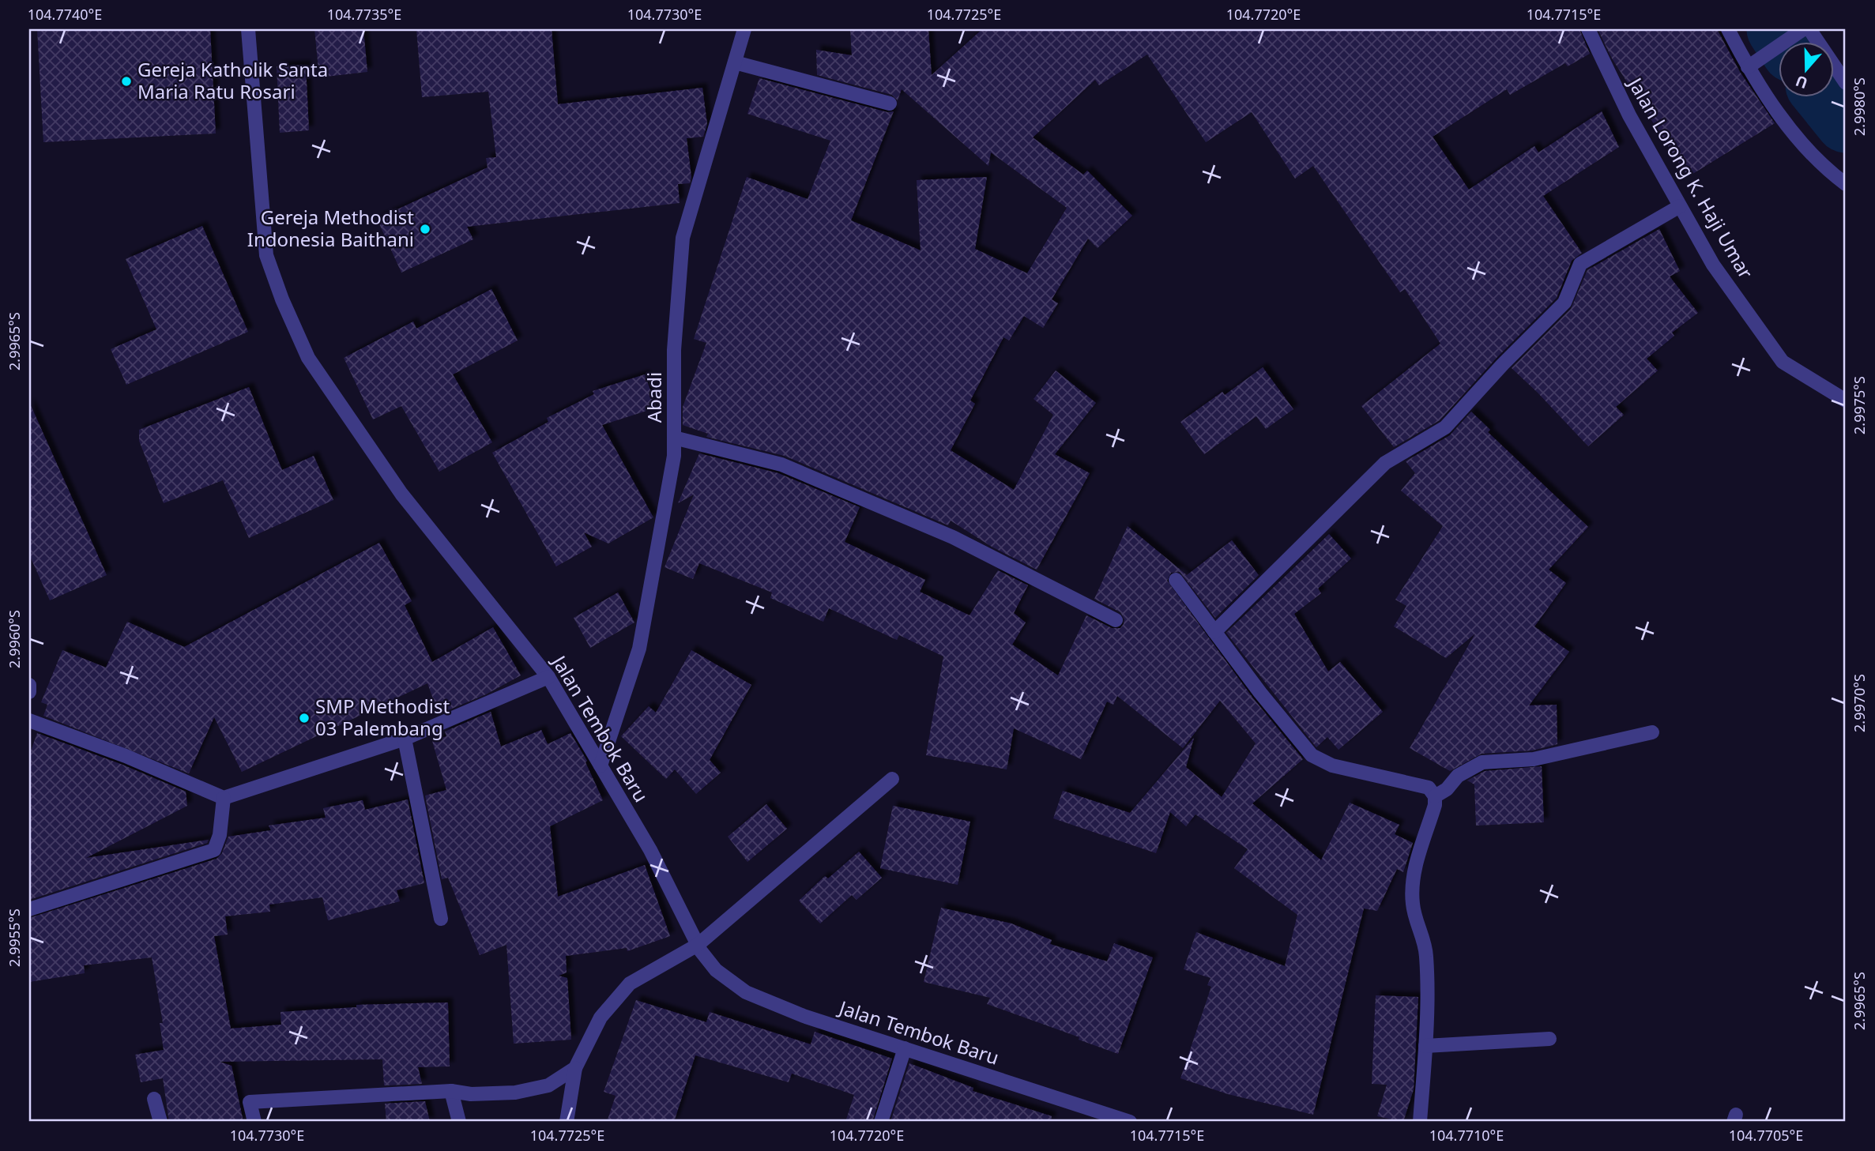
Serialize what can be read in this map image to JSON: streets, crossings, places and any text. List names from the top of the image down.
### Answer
{
  "streets": {
    "street": ["Jalan Lorong K. Haji Umar", "Abadi", "Jalan Tembok Baru"]
  },
  "crossings": [
    ["Abadi", "Jalan Tembok Baru"]
  ],
  "places": ["Gereja Katholik Santa Maria Ratu Rosari", "Gereja Methodist Indonesia Baithani", "SMP Methodist 03 Palembang"],
  "north": "bottom",
  "coordinates": [
    "104.7740°E",
    "104.7735°E",
    "104.7730°E",
    "104.7725°E",
    "104.7720°E",
    "104.7715°E",
    "2.9980°S",
    "2.9965°S",
    "2.9975°S",
    "2.9960°S",
    "2.9970°S",
    "2.9955°S",
    "104.7710°E",
    "104.7705°E"
  ]
}
